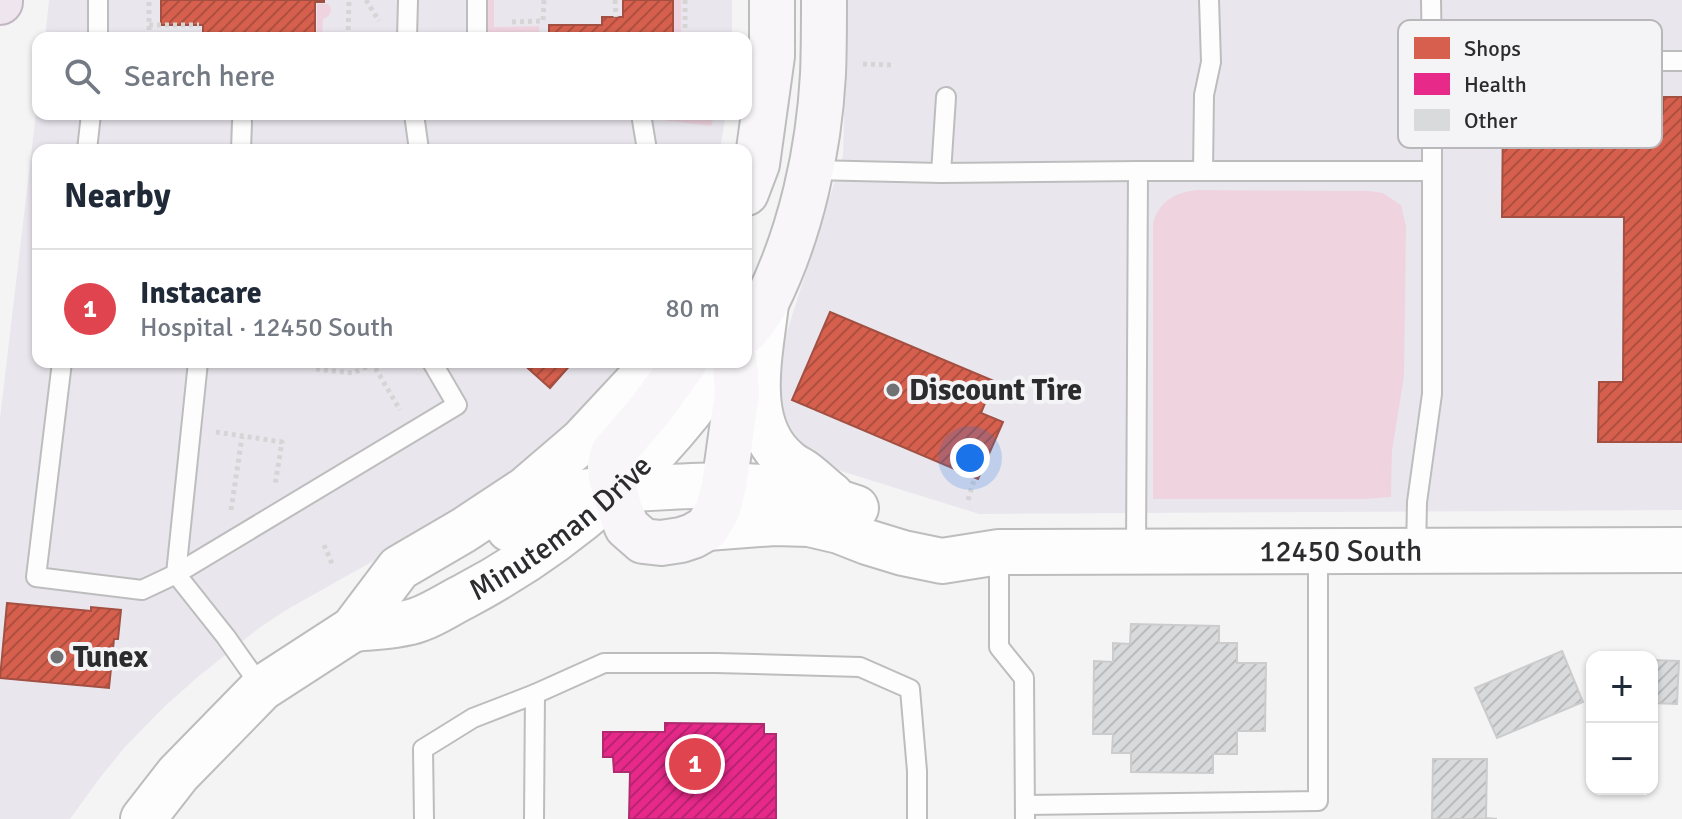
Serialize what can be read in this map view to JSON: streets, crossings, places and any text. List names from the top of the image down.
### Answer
{
  "streets": {
    "street": ["Minuteman Drive", "12450 South"]
  },
  "crossings": [
    ["Minuteman Drive", "12450 South"]
  ],
  "places": ["Discount Tire", "Tunex"],
  "legend": ["Shops", "Health", "Other"],
  "page": {
    "search": "Search here",
    "heading": "Nearby",
    "list": [
      {
        "mark": "1",
        "name": "Instacare",
        "note": "Hospital · 12450 South",
        "value": "80 m"
      }
    ],
    "map_buttons": ["+", "−"],
    "pins": "1"
  }
}
